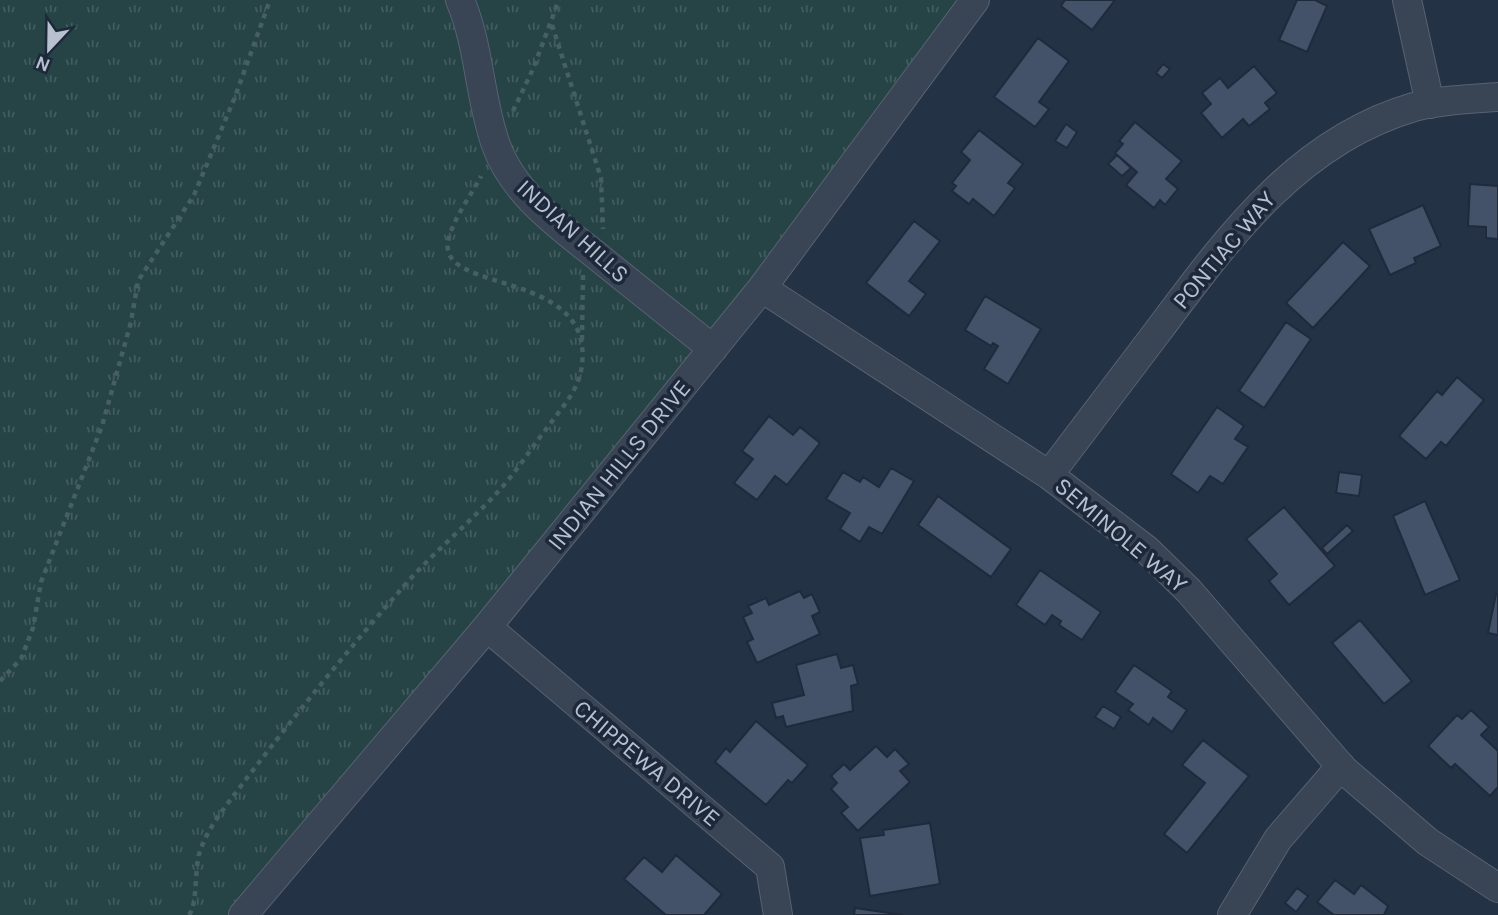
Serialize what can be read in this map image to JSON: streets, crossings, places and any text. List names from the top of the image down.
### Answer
{
  "streets": {
    "street": [
      "INDIAN HILLS",
      "PONTIAC WAY",
      "INDIAN HILLS DRIVE",
      "SEMINOLE WAY",
      "CHIPPEWA DRIVE"
    ]
  },
  "crossings": [
    ["INDIAN HILLS", "INDIAN HILLS DRIVE"],
    ["PONTIAC WAY", "SEMINOLE WAY"],
    ["INDIAN HILLS DRIVE", "SEMINOLE WAY"],
    ["INDIAN HILLS DRIVE", "CHIPPEWA DRIVE"]
  ],
  "north": "bottom"
}
